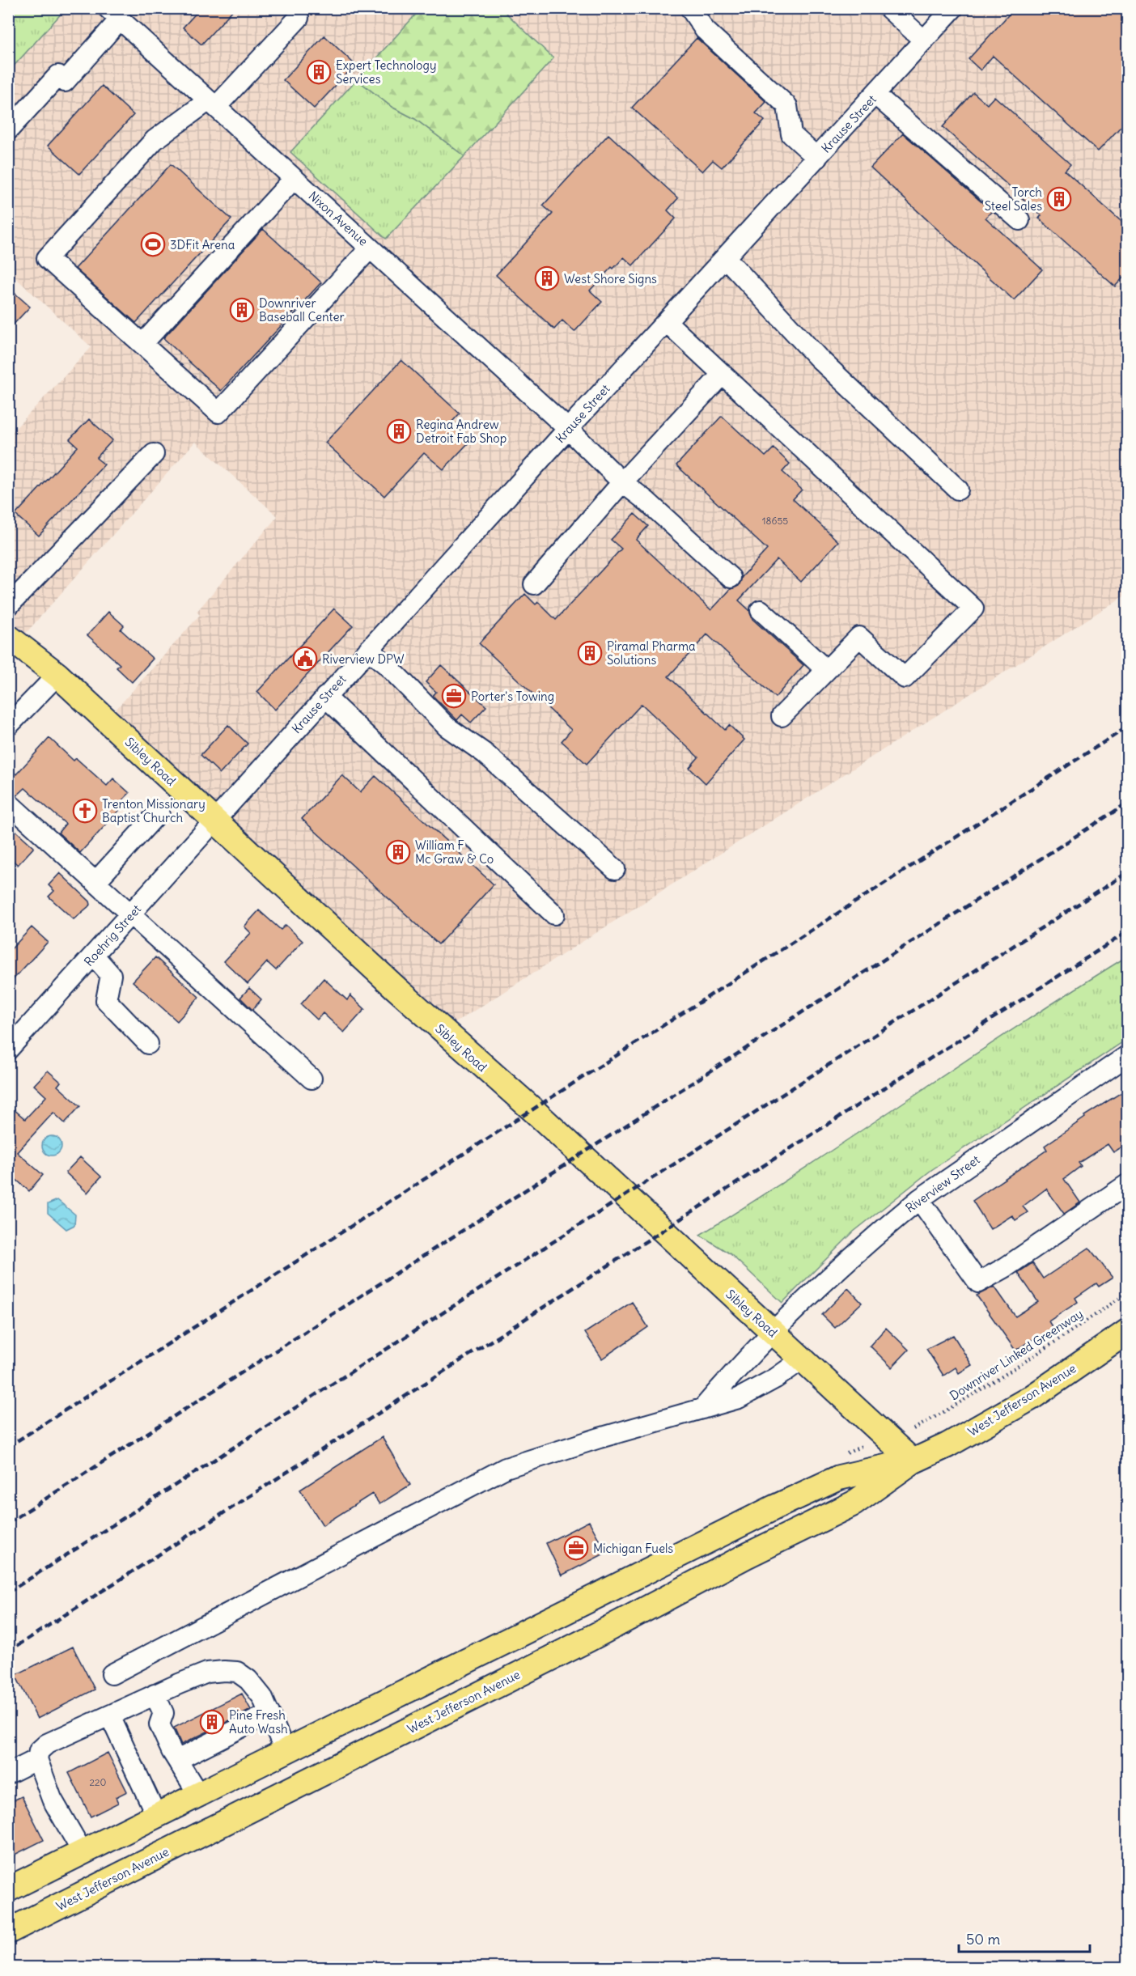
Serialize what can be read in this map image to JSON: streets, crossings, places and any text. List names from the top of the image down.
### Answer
{
  "streets": {
    "main road": ["Sibley Road", "West Jefferson Avenue"],
    "street": [
      "Krause Street",
      "Nixon Avenue",
      "Roehrig Street",
      "Riverview Street"
    ],
    "path": ["Downriver Linked Greenway"]
  },
  "crossings": [
    ["Krause Street", "Nixon Avenue"],
    ["Krause Street", "Sibley Road"],
    ["Krause Street", "Roehrig Street"],
    ["Sibley Road", "Roehrig Street"],
    ["Sibley Road", "Riverview Street"],
    ["Sibley Road", "West Jefferson Avenue"]
  ],
  "places": {
    "building": [
      "Expert Technology Services",
      "Torch Steel Sales",
      "West Shore Signs",
      "Downriver Baseball Center",
      "Regina Andrew Detroit Fab Shop",
      "Piramal Pharma Solutions",
      "William F Mc Graw & Co",
      "Pine Fresh Auto Wash"
    ],
    "sports": ["3DFit Arena"],
    "public building": ["Riverview DPW"],
    "office": ["Porter's Towing", "Michigan Fuels"],
    "church": ["Trenton Missionary Baptist Church"]
  },
  "house_numbers": ["18655", "220"],
  "scale_bar": "50 m"
}
